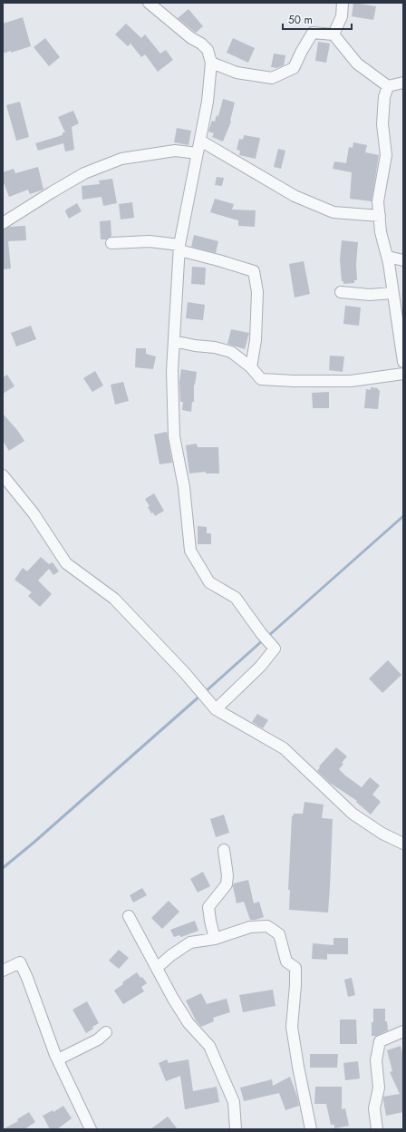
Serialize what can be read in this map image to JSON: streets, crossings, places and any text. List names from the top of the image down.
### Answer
{
  "scale_bar": "50 m"
}
